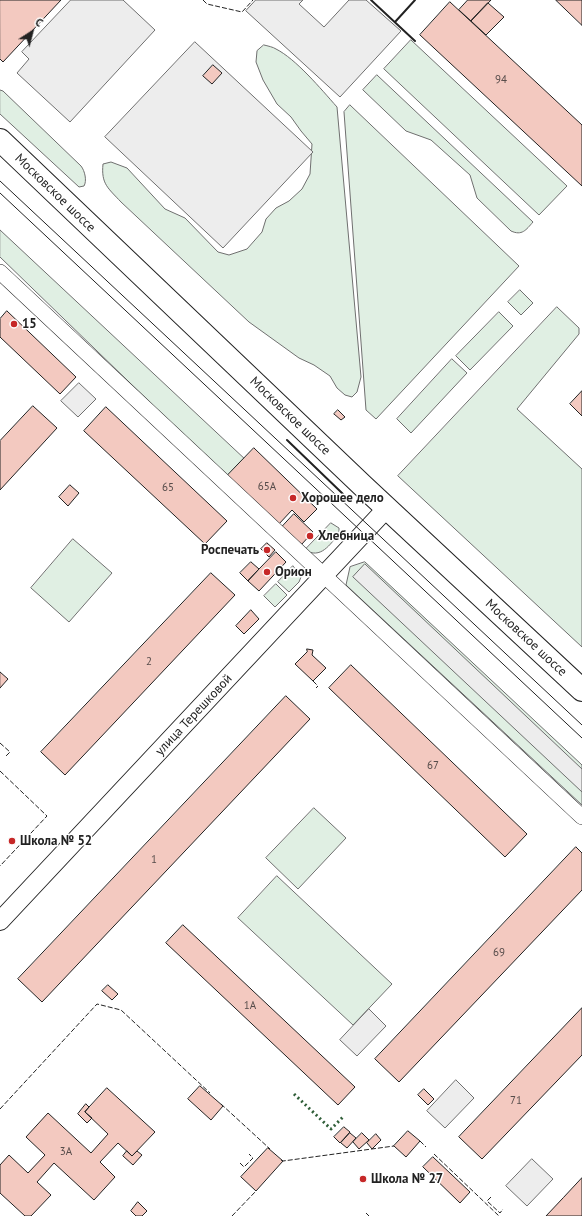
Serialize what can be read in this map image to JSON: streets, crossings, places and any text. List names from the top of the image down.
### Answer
{
  "streets": {
    "main road": ["Московское шоссе"],
    "street": ["улица Терешковой"]
  },
  "crossings": [
    ["Московское шоссе", "улица Терешковой"]
  ],
  "places": [
    "15",
    "Хорошее дело",
    "Хлебница",
    "Роспечать",
    "Орион",
    "Школа № 52",
    "Школа № 27"
  ],
  "house_numbers": [
    "94",
    "65А",
    "65",
    "2",
    "67",
    "1",
    "69",
    "1А",
    "71",
    "3А"
  ],
  "north": "top right"
}
